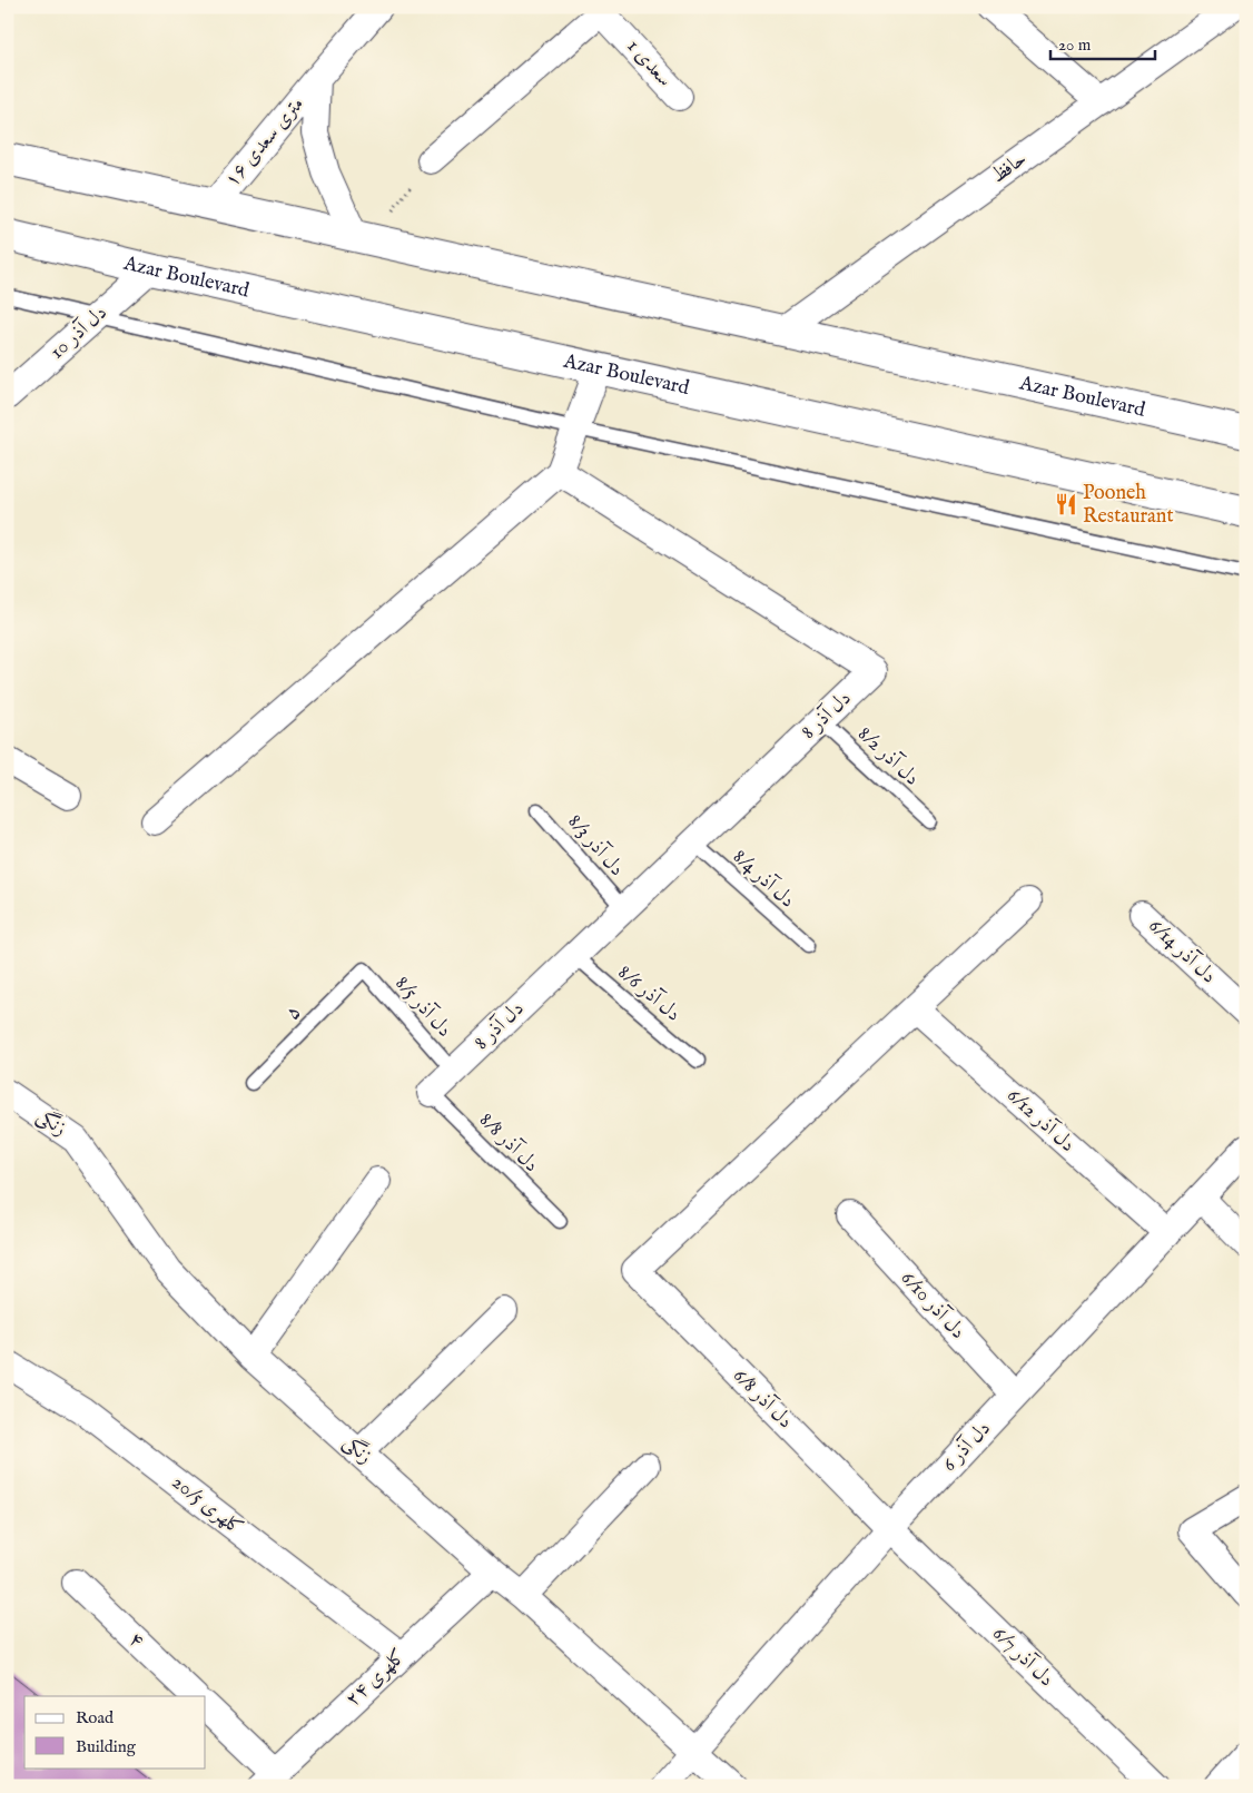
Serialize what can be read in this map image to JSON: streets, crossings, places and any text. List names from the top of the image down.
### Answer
{
  "streets": {
    "main road": ["Azar Boulevard"],
    "street": [
      "سعدی 1",
      "۱۶ متری سعدی",
      "حافظ",
      "دل آذر 10",
      "دل آذر 8",
      "دل آذر 6/14",
      "دل آذر 6/12",
      "زنگی",
      "دل آذر 6/10",
      "دل آذر 6/8",
      "دل آذر 6",
      "کلهری 20/5",
      "۴",
      "دل آذر 6/7",
      "کلهری ۲۴"
    ],
    "lane": [
      "دل آذر 8/2",
      "دل آذر 8/3",
      "دل آذر 8/4",
      "دل آذر 8/6",
      "دل آذر 8/5",
      "۵",
      "دل آذر 8/8"
    ]
  },
  "crossings": [
    ["۱۶ متری سعدی", "Azar Boulevard"],
    ["حافظ", "Azar Boulevard"],
    ["Azar Boulevard", "دل آذر 10"],
    ["دل آذر 8", "دل آذر 8/2"],
    ["دل آذر 8", "دل آذر 8/3"],
    ["دل آذر 8", "دل آذر 8/4"],
    ["دل آذر 8", "دل آذر 8/6"],
    ["دل آذر 8", "دل آذر 8/5"],
    ["دل آذر 8", "دل آذر 8/8"],
    ["دل آذر 8/5", "۵"],
    ["دل آذر 6/12", "دل آذر 6/8"],
    ["دل آذر 6/12", "دل آذر 6"],
    ["زنگی", "دل آذر 6"],
    ["زنگی", "کلهری ۲۴"],
    ["دل آذر 6/10", "دل آذر 6"],
    ["دل آذر 6/8", "دل آذر 6"],
    ["دل آذر 6/8", "دل آذر 6/7"],
    ["دل آذر 6", "دل آذر 6/7"],
    ["کلهری 20/5", "کلهری ۲۴"]
  ],
  "places": {
    "restaurant": ["Pooneh Restaurant"]
  },
  "legend": ["Road", "Building"],
  "scale_bar": "20 m"
}
